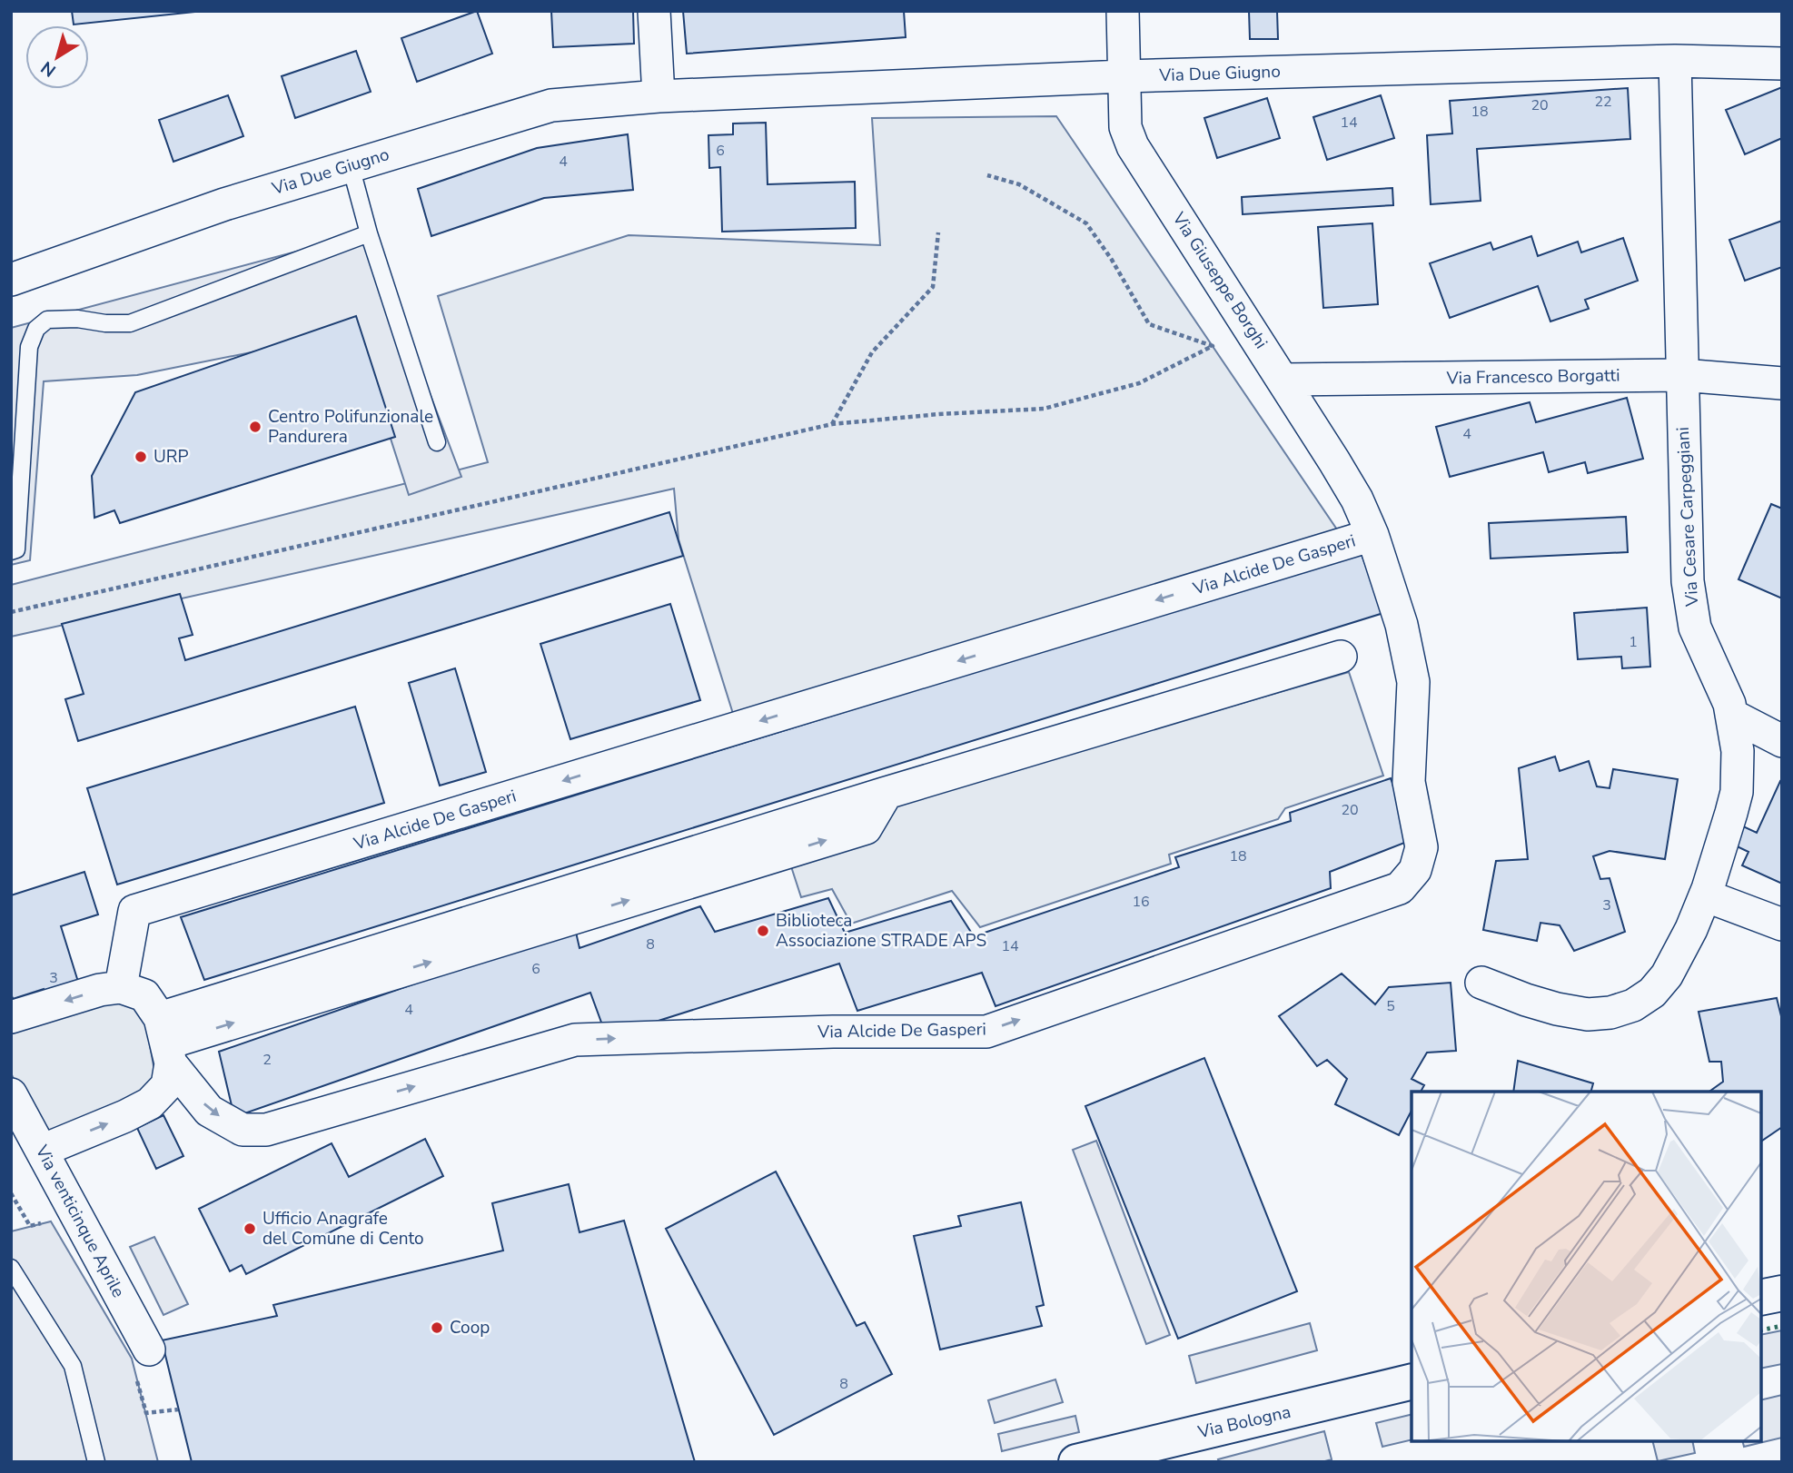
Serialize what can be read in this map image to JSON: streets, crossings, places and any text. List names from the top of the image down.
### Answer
{
  "streets": {
    "main road": ["Via Bologna"],
    "street": [
      "Via Due Giugno",
      "Via Giuseppe Borghi",
      "Via Francesco Borgatti",
      "Via Cesare Carpeggiani",
      "Via Alcide De Gasperi",
      "Via venticinque Aprile"
    ]
  },
  "crossings": [
    ["Via Due Giugno", "Via Giuseppe Borghi"],
    ["Via Due Giugno", "Via Cesare Carpeggiani"],
    ["Via Giuseppe Borghi", "Via Francesco Borgatti"],
    ["Via Giuseppe Borghi", "Via Alcide De Gasperi"],
    ["Via Francesco Borgatti", "Via Cesare Carpeggiani"]
  ],
  "places": [
    "Centro Polifunzionale Pandurera",
    "URP",
    "Biblioteca Associazione STRADE APS",
    "Ufficio Anagrafe del Comune di Cento",
    "Coop"
  ],
  "house_numbers": [
    "22",
    "20",
    "18",
    "14",
    "6",
    "4",
    "4",
    "1",
    "20",
    "18",
    "16",
    "3",
    "8",
    "14",
    "6",
    "3",
    "5",
    "4",
    "2",
    "8"
  ],
  "north": "bottom left"
}
